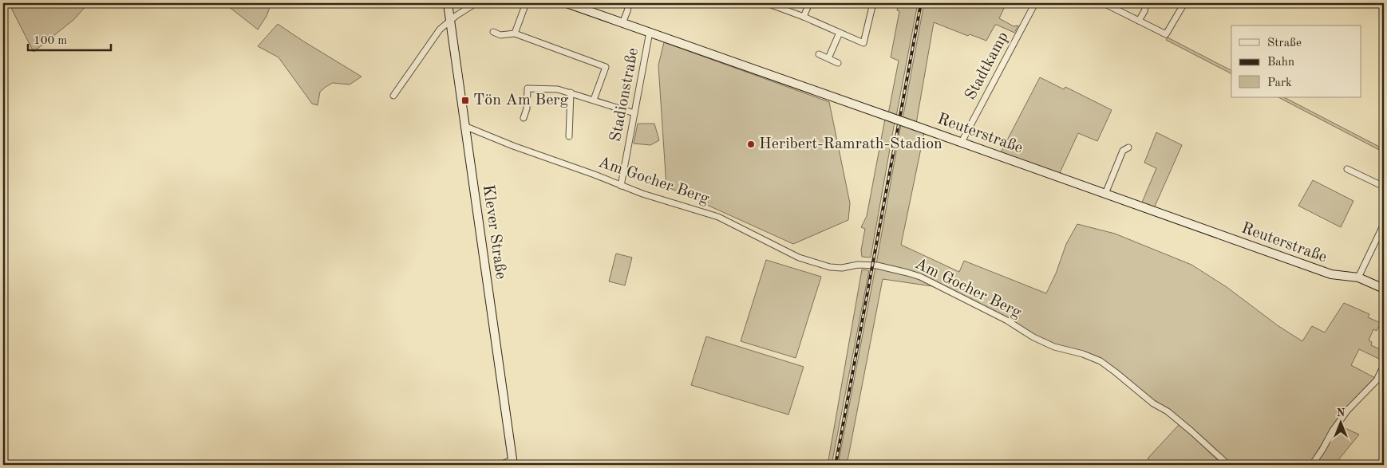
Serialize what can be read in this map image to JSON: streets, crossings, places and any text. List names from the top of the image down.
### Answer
{
  "streets": {
    "street": [
      "Stadtkamp",
      "Stadionstraße",
      "Reuterstraße",
      "Am Gocher Berg",
      "Klever Straße"
    ]
  },
  "crossings": [
    ["Stadtkamp", "Reuterstraße"],
    ["Stadionstraße", "Reuterstraße"],
    ["Stadionstraße", "Am Gocher Berg"],
    ["Am Gocher Berg", "Klever Straße"]
  ],
  "places": {
    "transit": ["Tön Am Berg"],
    "other": ["Heribert-Ramrath-Stadion"]
  },
  "legend": ["Straße", "Bahn", "Park"],
  "scale_bar": "100 m",
  "north": "top"
}
